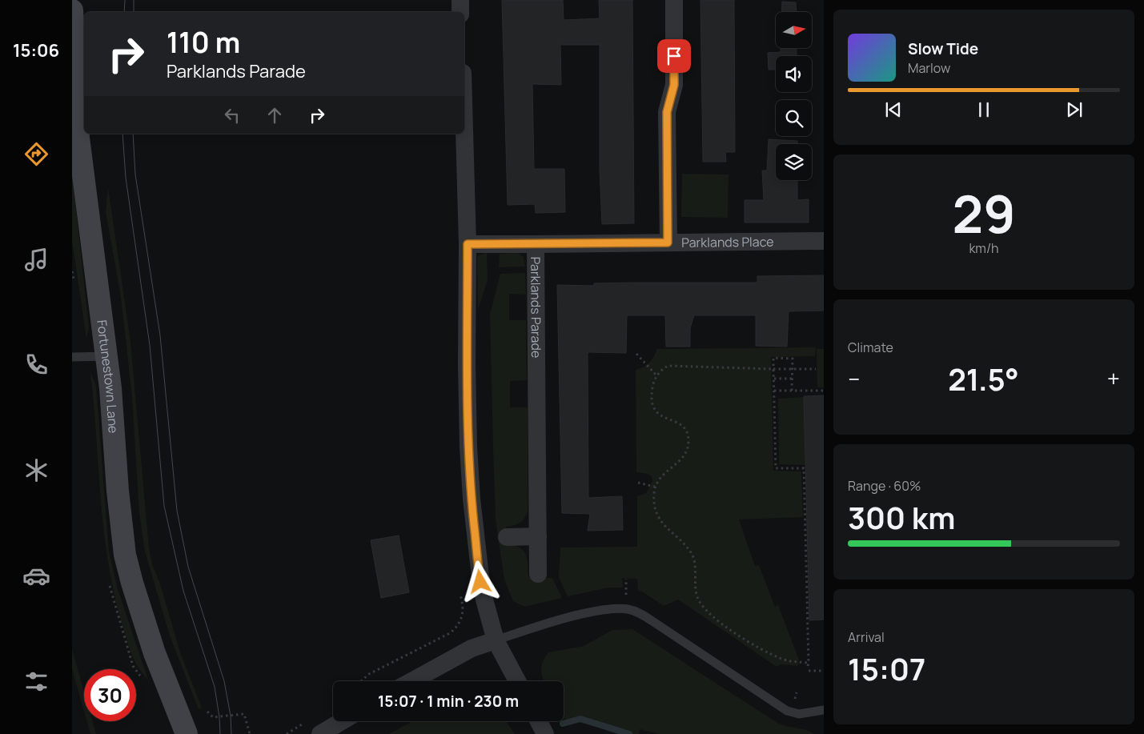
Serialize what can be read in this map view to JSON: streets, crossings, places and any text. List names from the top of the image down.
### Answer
{
  "streets": {
    "street": ["Parklands Place", "Parklands Parade", "Fortunestown Lane"]
  },
  "crossings": [
    ["Parklands Place", "Parklands Parade"]
  ],
  "north": "right",
  "page": {
    "tabs": "15:06",
    "turn": ["110 m", "Parklands Parade"],
    "song": ["Slow Tide", "Marlow"],
    "tile": [
      ["29", "km/h"],
      "Climate",
      ["Range · 60%", "300 km"],
      ["Arrival", "15:07"]
    ],
    "heat": ["−", "21.5°", "+"],
    "limit": "30",
    "trip": "15:07 · 1 min · 230 m"
  }
}
